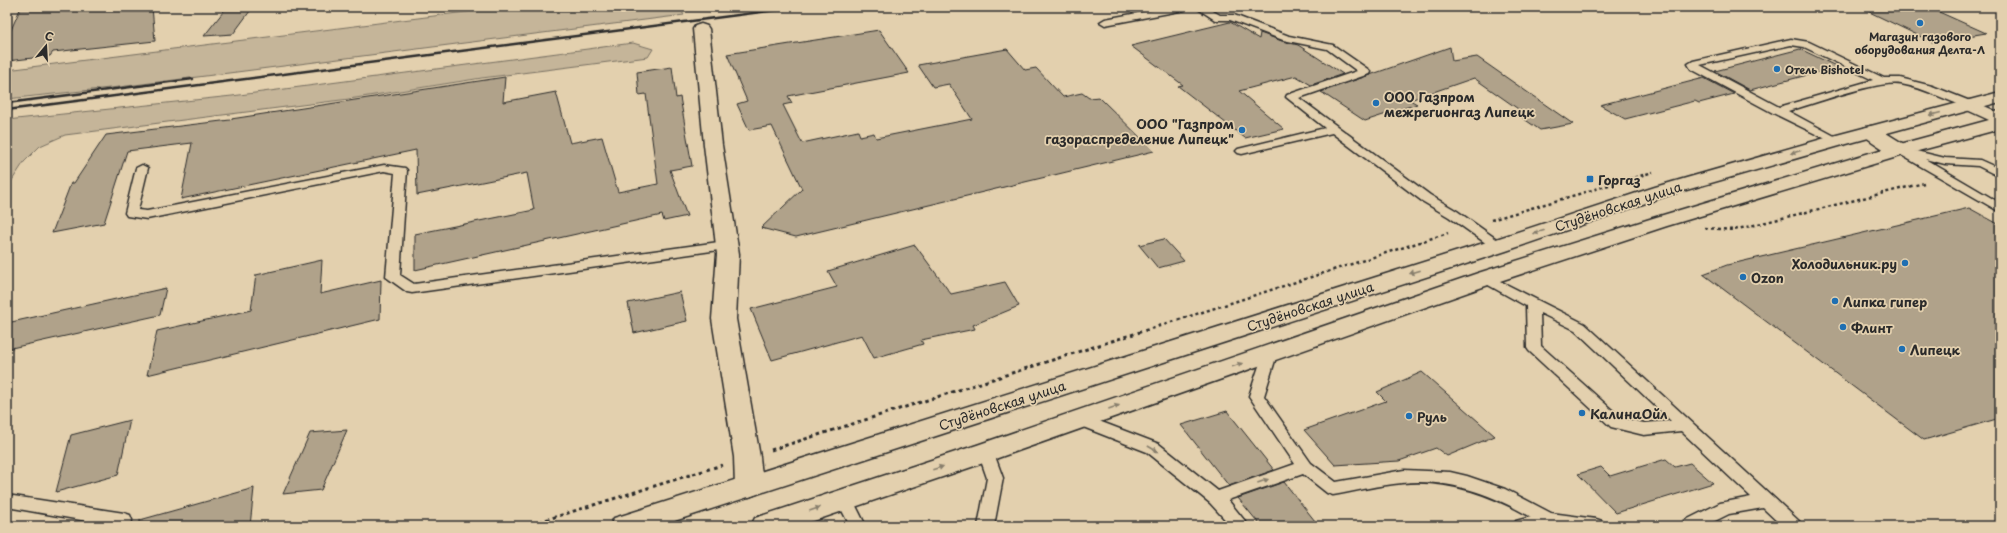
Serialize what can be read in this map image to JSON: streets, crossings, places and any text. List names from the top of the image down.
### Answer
{
  "streets": {
    "main road": ["Студёновская улица"]
  },
  "places": {
    "other": [
      "Магазин газового оборудования Делта-Л",
      "Отель Bishotel",
      "ООО Газпром межрегионгаз Липецк",
      "ООО \"Газпром газораспределение Липецк\"",
      "Холодильник.ру",
      "Ozon",
      "Липка гипер",
      "Флинт",
      "Липецк",
      "КалинаОйл",
      "Руль"
    ],
    "transit": ["Горгаз"]
  },
  "north": "top"
}
